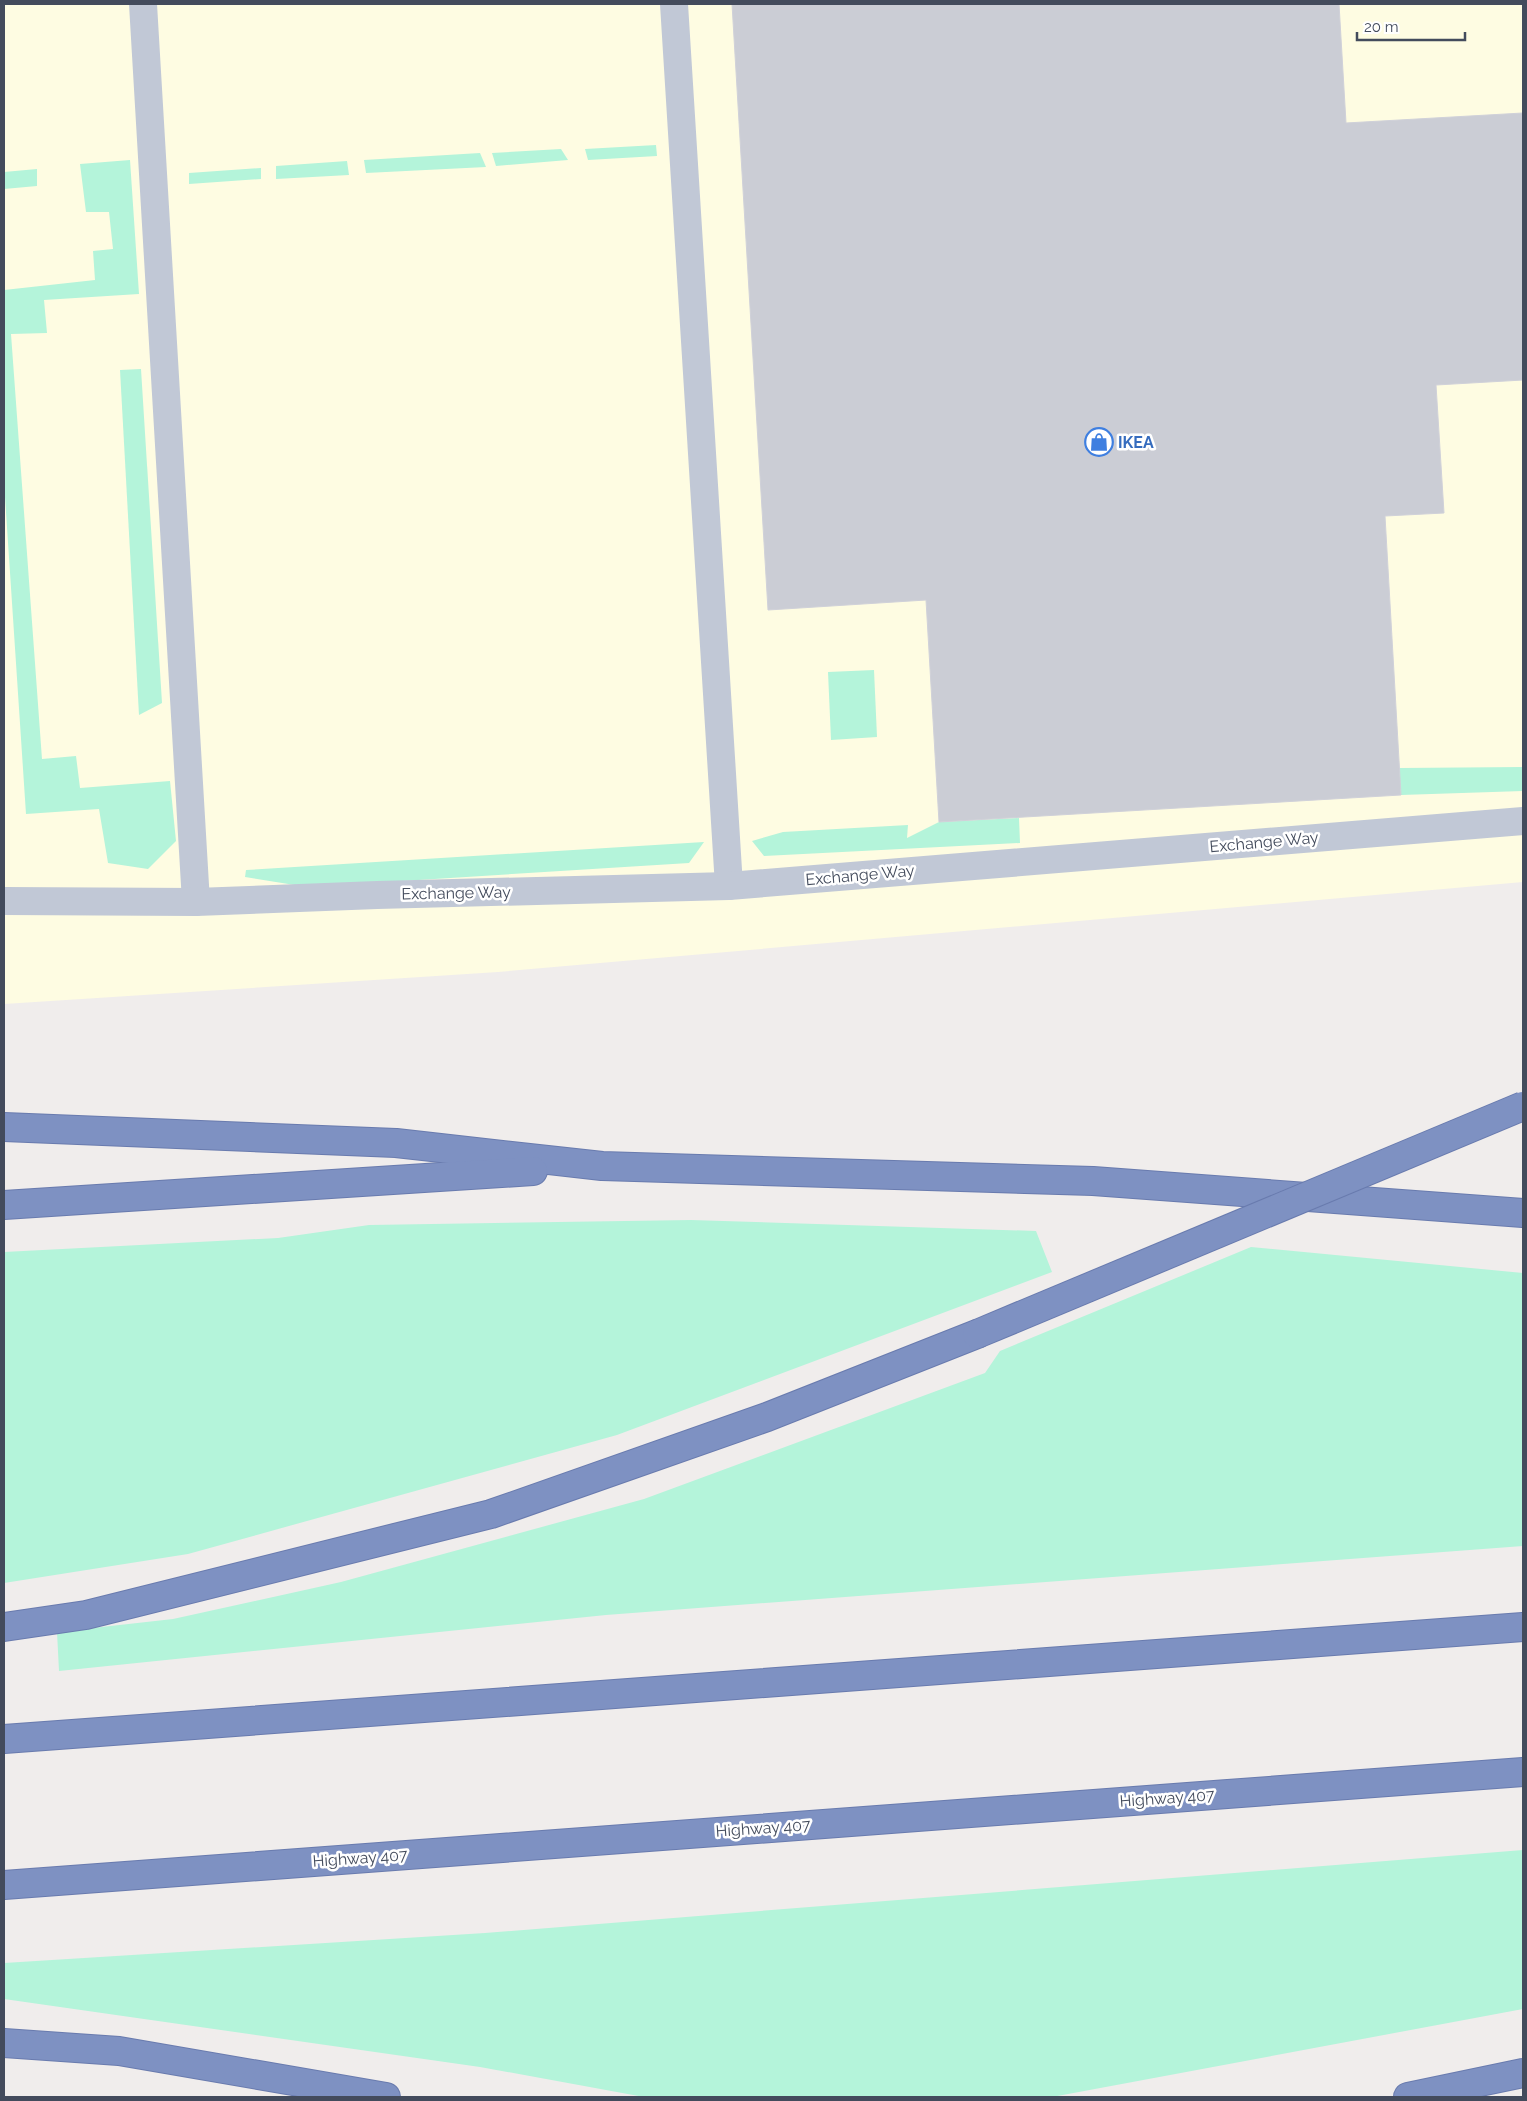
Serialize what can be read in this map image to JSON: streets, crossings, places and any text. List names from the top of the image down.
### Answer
{
  "streets": {
    "highway": ["Highway 407"],
    "street": ["Exchange Way"]
  },
  "places": {
    "shop": ["IKEA"]
  },
  "scale_bar": "20 m"
}
